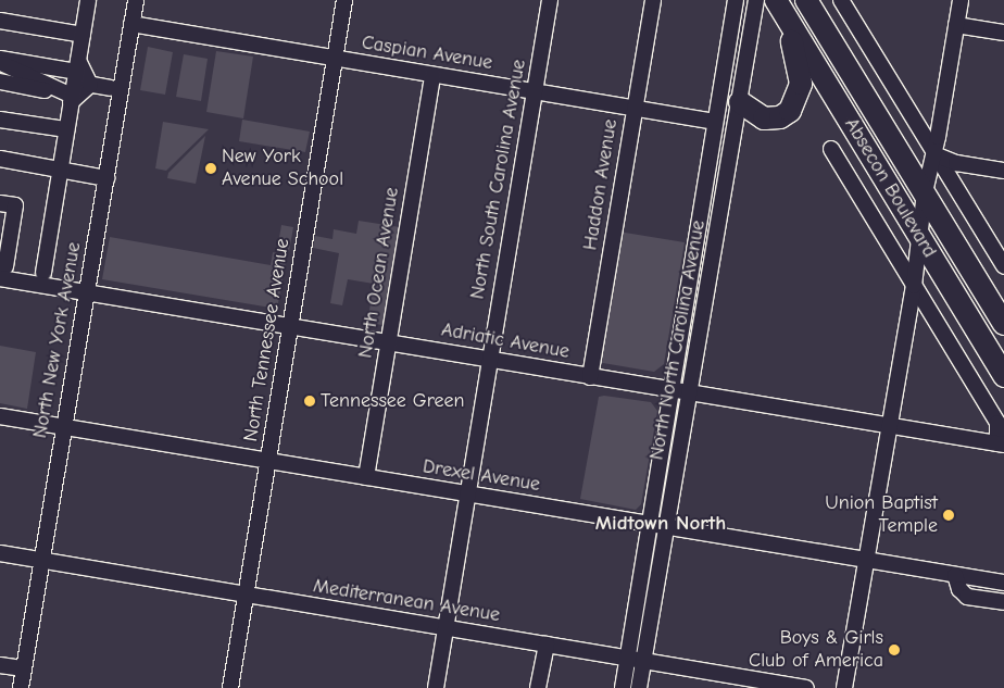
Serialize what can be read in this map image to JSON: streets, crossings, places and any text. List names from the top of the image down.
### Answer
{
  "streets": {
    "highway": ["Absecon Boulevard"],
    "street": [
      "Caspian Avenue",
      "North South Carolina Avenue",
      "Haddon Avenue",
      "North Ocean Avenue",
      "North New York Avenue",
      "North Tennessee Avenue",
      "North North Carolina Avenue",
      "Adriatic Avenue",
      "Drexel Avenue",
      "Mediterranean Avenue"
    ]
  },
  "crossings": [
    ["Caspian Avenue", "North South Carolina Avenue"],
    ["Caspian Avenue", "Haddon Avenue"],
    ["Caspian Avenue", "North Ocean Avenue"],
    ["Caspian Avenue", "North New York Avenue"],
    ["Caspian Avenue", "North Tennessee Avenue"],
    ["Caspian Avenue", "North North Carolina Avenue"],
    ["North South Carolina Avenue", "Adriatic Avenue"],
    ["North South Carolina Avenue", "Drexel Avenue"],
    ["North South Carolina Avenue", "Mediterranean Avenue"],
    ["Haddon Avenue", "Adriatic Avenue"],
    ["Absecon Boulevard", "Adriatic Avenue"],
    ["North Ocean Avenue", "Adriatic Avenue"],
    ["North Ocean Avenue", "Drexel Avenue"],
    ["North New York Avenue", "Adriatic Avenue"],
    ["North New York Avenue", "Drexel Avenue"],
    ["North New York Avenue", "Mediterranean Avenue"],
    ["North Tennessee Avenue", "Adriatic Avenue"],
    ["North Tennessee Avenue", "Drexel Avenue"],
    ["North Tennessee Avenue", "Mediterranean Avenue"],
    ["North North Carolina Avenue", "Adriatic Avenue"],
    ["North North Carolina Avenue", "Drexel Avenue"],
    ["North North Carolina Avenue", "Mediterranean Avenue"]
  ],
  "districts": ["Midtown North"],
  "places": [
    "New York Avenue School",
    "Tennessee Green",
    "Union Baptist Temple",
    "Boys & Girls Club of America"
  ]
}
